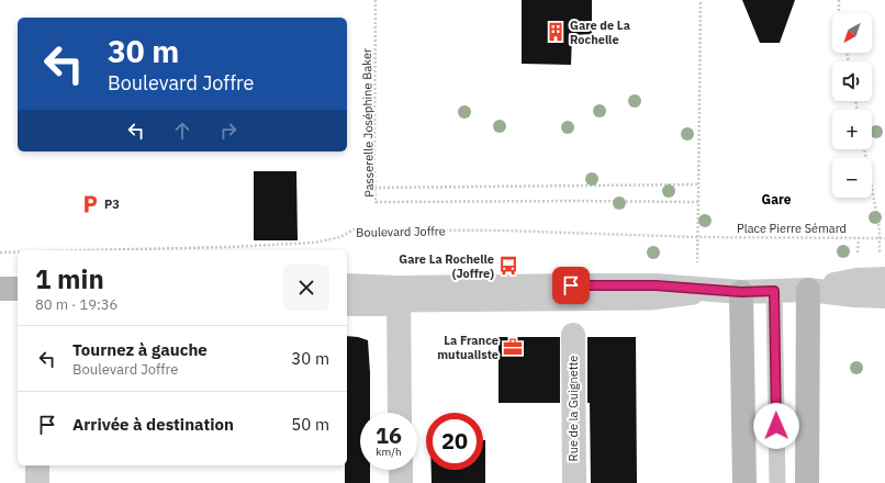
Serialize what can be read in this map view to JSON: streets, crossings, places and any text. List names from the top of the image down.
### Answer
{
  "streets": {
    "street": ["Rue de la Guignette"],
    "path": ["Passerelle Joséphine Baker", "Place Pierre Sémard", "Boulevard Joffre"]
  },
  "crossings": [
    ["Place Pierre Sémard", "Boulevard Joffre"]
  ],
  "districts": ["Gare"],
  "places": {
    "building": ["Gare de La Rochelle"],
    "parking": ["P3"],
    "bus stop": ["Gare La Rochelle (Joffre)"],
    "office": ["La France mutualiste"]
  },
  "north": "bottom left",
  "page": {
    "map_buttons": ["+", "−"],
    "turn": ["30 m", "Boulevard Joffre"],
    "heading": ["1 min", "80 m · 19:36"],
    "list": [
      {
        "name": "Tournez à gauche",
        "note": "Boulevard Joffre",
        "value": "30 m"
      },
      {
        "name": "Arrivée à destination",
        "value": "50 m"
      }
    ],
    "speed": "16 km/h",
    "limit": "20"
  }
}
